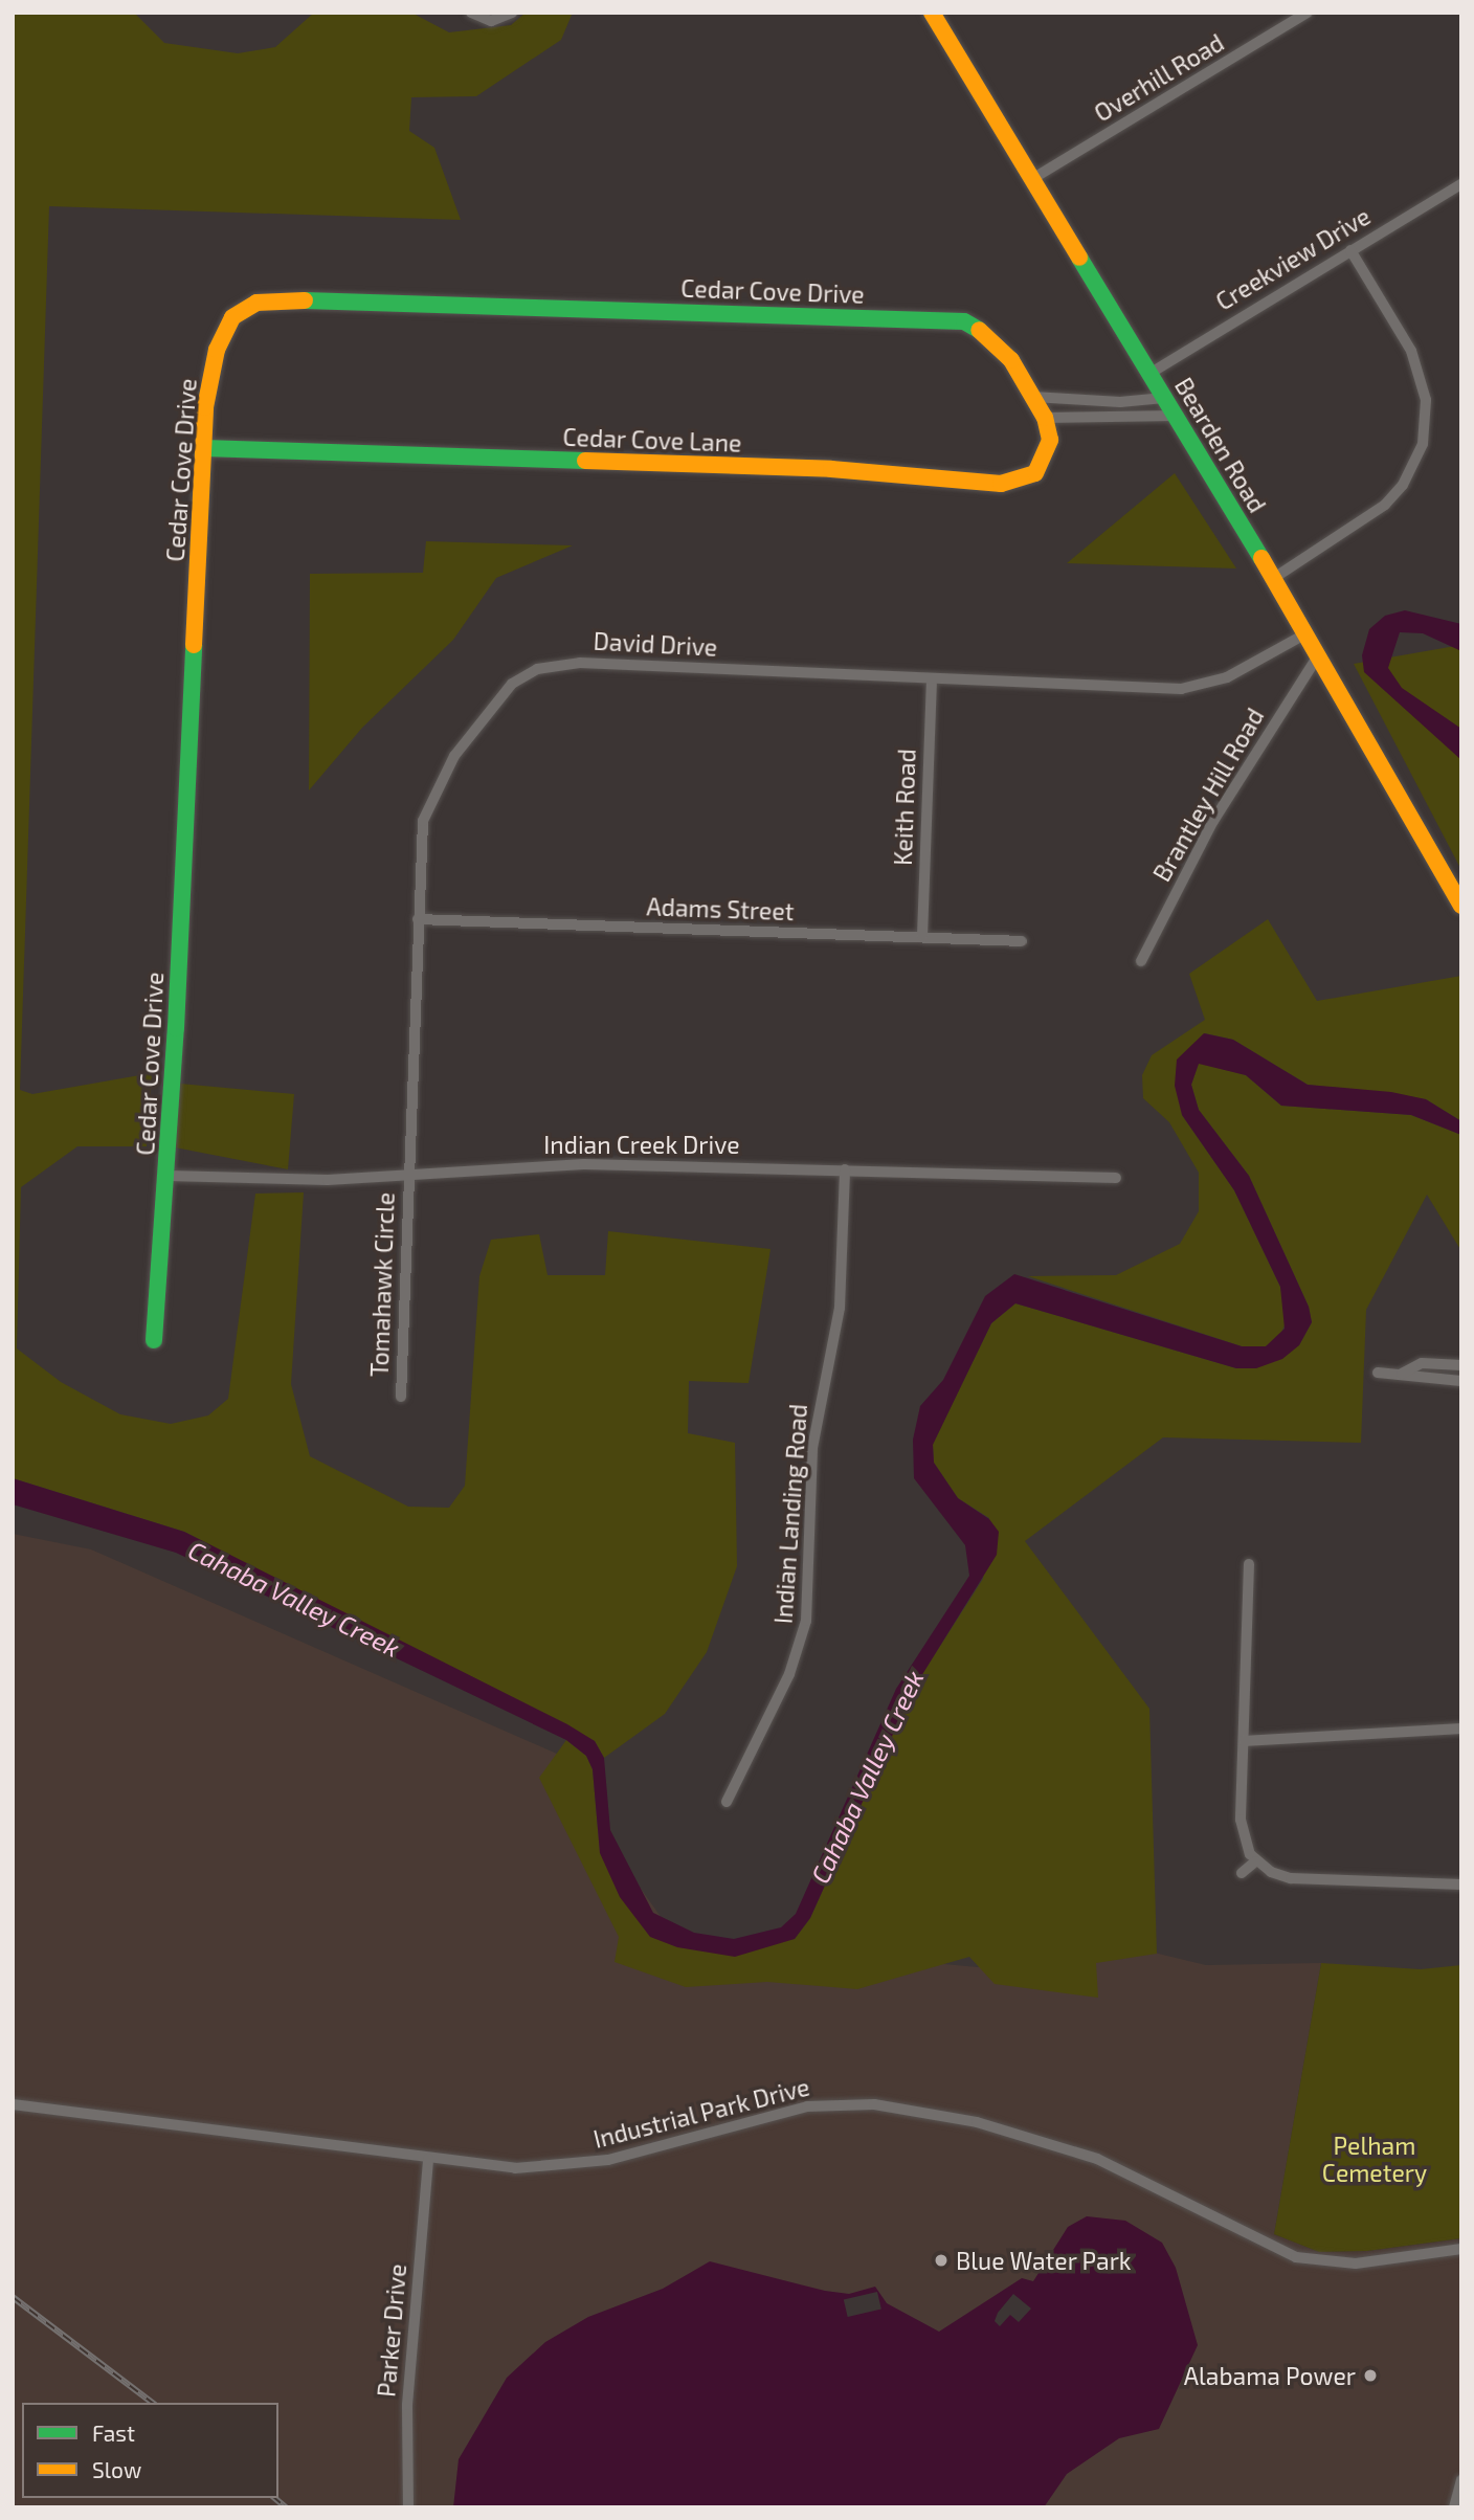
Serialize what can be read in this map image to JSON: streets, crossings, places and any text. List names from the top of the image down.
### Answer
{
  "streets": {
    "street": [
      "Overhill Road",
      "Creekview Drive",
      "Cedar Cove Drive",
      "Cedar Cove Lane",
      "Bearden Road",
      "David Drive",
      "Brantley Hill Road",
      "Keith Road",
      "Adams Street",
      "Indian Creek Drive",
      "Tomahawk Circle",
      "Indian Landing Road",
      "Industrial Park Drive",
      "Parker Drive"
    ]
  },
  "crossings": [
    ["Overhill Road", "Bearden Road"],
    ["Creekview Drive", "Bearden Road"],
    ["Cedar Cove Drive", "Cedar Cove Lane"],
    ["Cedar Cove Drive", "Indian Creek Drive"],
    ["Bearden Road", "David Drive"],
    ["Bearden Road", "Brantley Hill Road"],
    ["David Drive", "Keith Road"],
    ["David Drive", "Adams Street"],
    ["David Drive", "Indian Creek Drive"],
    ["David Drive", "Tomahawk Circle"],
    ["Keith Road", "Adams Street"],
    ["Indian Creek Drive", "Tomahawk Circle"],
    ["Indian Creek Drive", "Indian Landing Road"],
    ["Industrial Park Drive", "Parker Drive"]
  ],
  "water": ["Cahaba Valley Creek"],
  "parks": ["Pelham Cemetery"],
  "places": ["Blue Water Park", "Alabama Power"],
  "legend": ["Fast", "Slow"]
}
